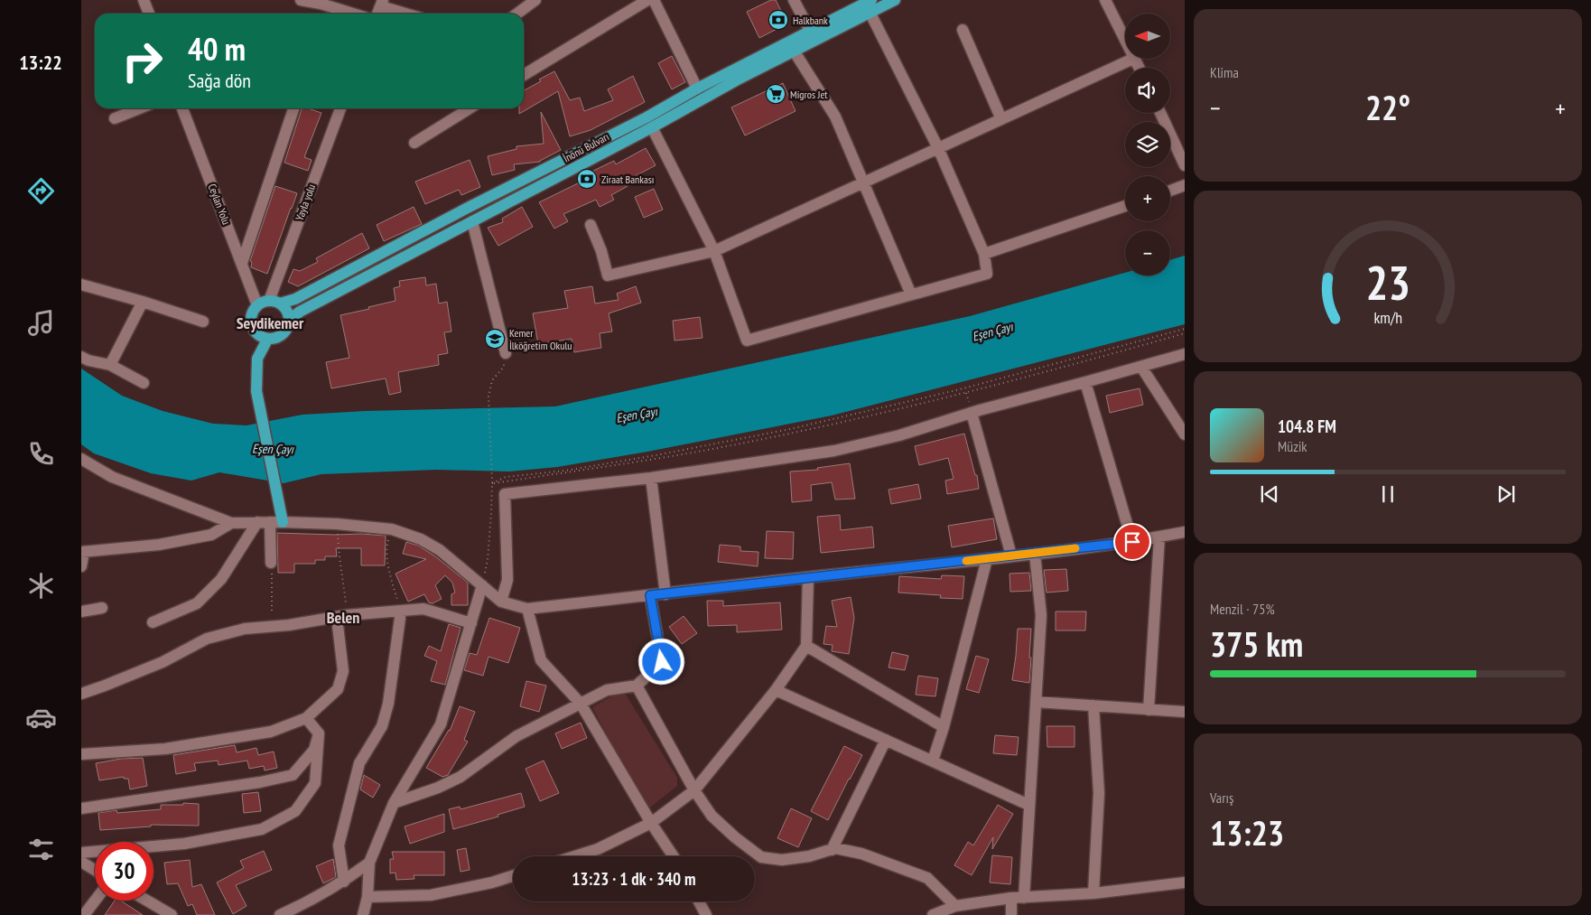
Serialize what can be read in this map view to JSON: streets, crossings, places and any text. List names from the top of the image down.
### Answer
{
  "streets": {
    "main road": ["İnönü Bulvarı"],
    "street": ["Yayla yolu", "Ceylan Yolu"]
  },
  "crossings": [
    ["İnönü Bulvarı", "Yayla yolu"],
    ["İnönü Bulvarı", "Ceylan Yolu"],
    ["Yayla yolu", "Ceylan Yolu"]
  ],
  "districts": ["Seydikemer", "Belen"],
  "water": ["Eşen Çayı"],
  "places": {
    "bank": ["Halkbank", "Ziraat Bankası"],
    "supermarket": ["Migros Jet"],
    "school or university": ["Kemer İlköğretim Okulu"]
  },
  "north": "left",
  "page": {
    "tabs": "13:22",
    "tile": [
      "Klima",
      ["Menzil · 75%", "375 km"],
      ["Varış", "13:23"]
    ],
    "map_buttons": ["+", "−"],
    "turn": ["40 m", "Sağa dön"],
    "heat": ["−", "22°", "+"],
    "song": ["104.8 FM", "Müzik"],
    "limit": "30",
    "trip": "13:23 · 1 dk · 340 m",
    "gauge": ["23", "km/h"]
  }
}
